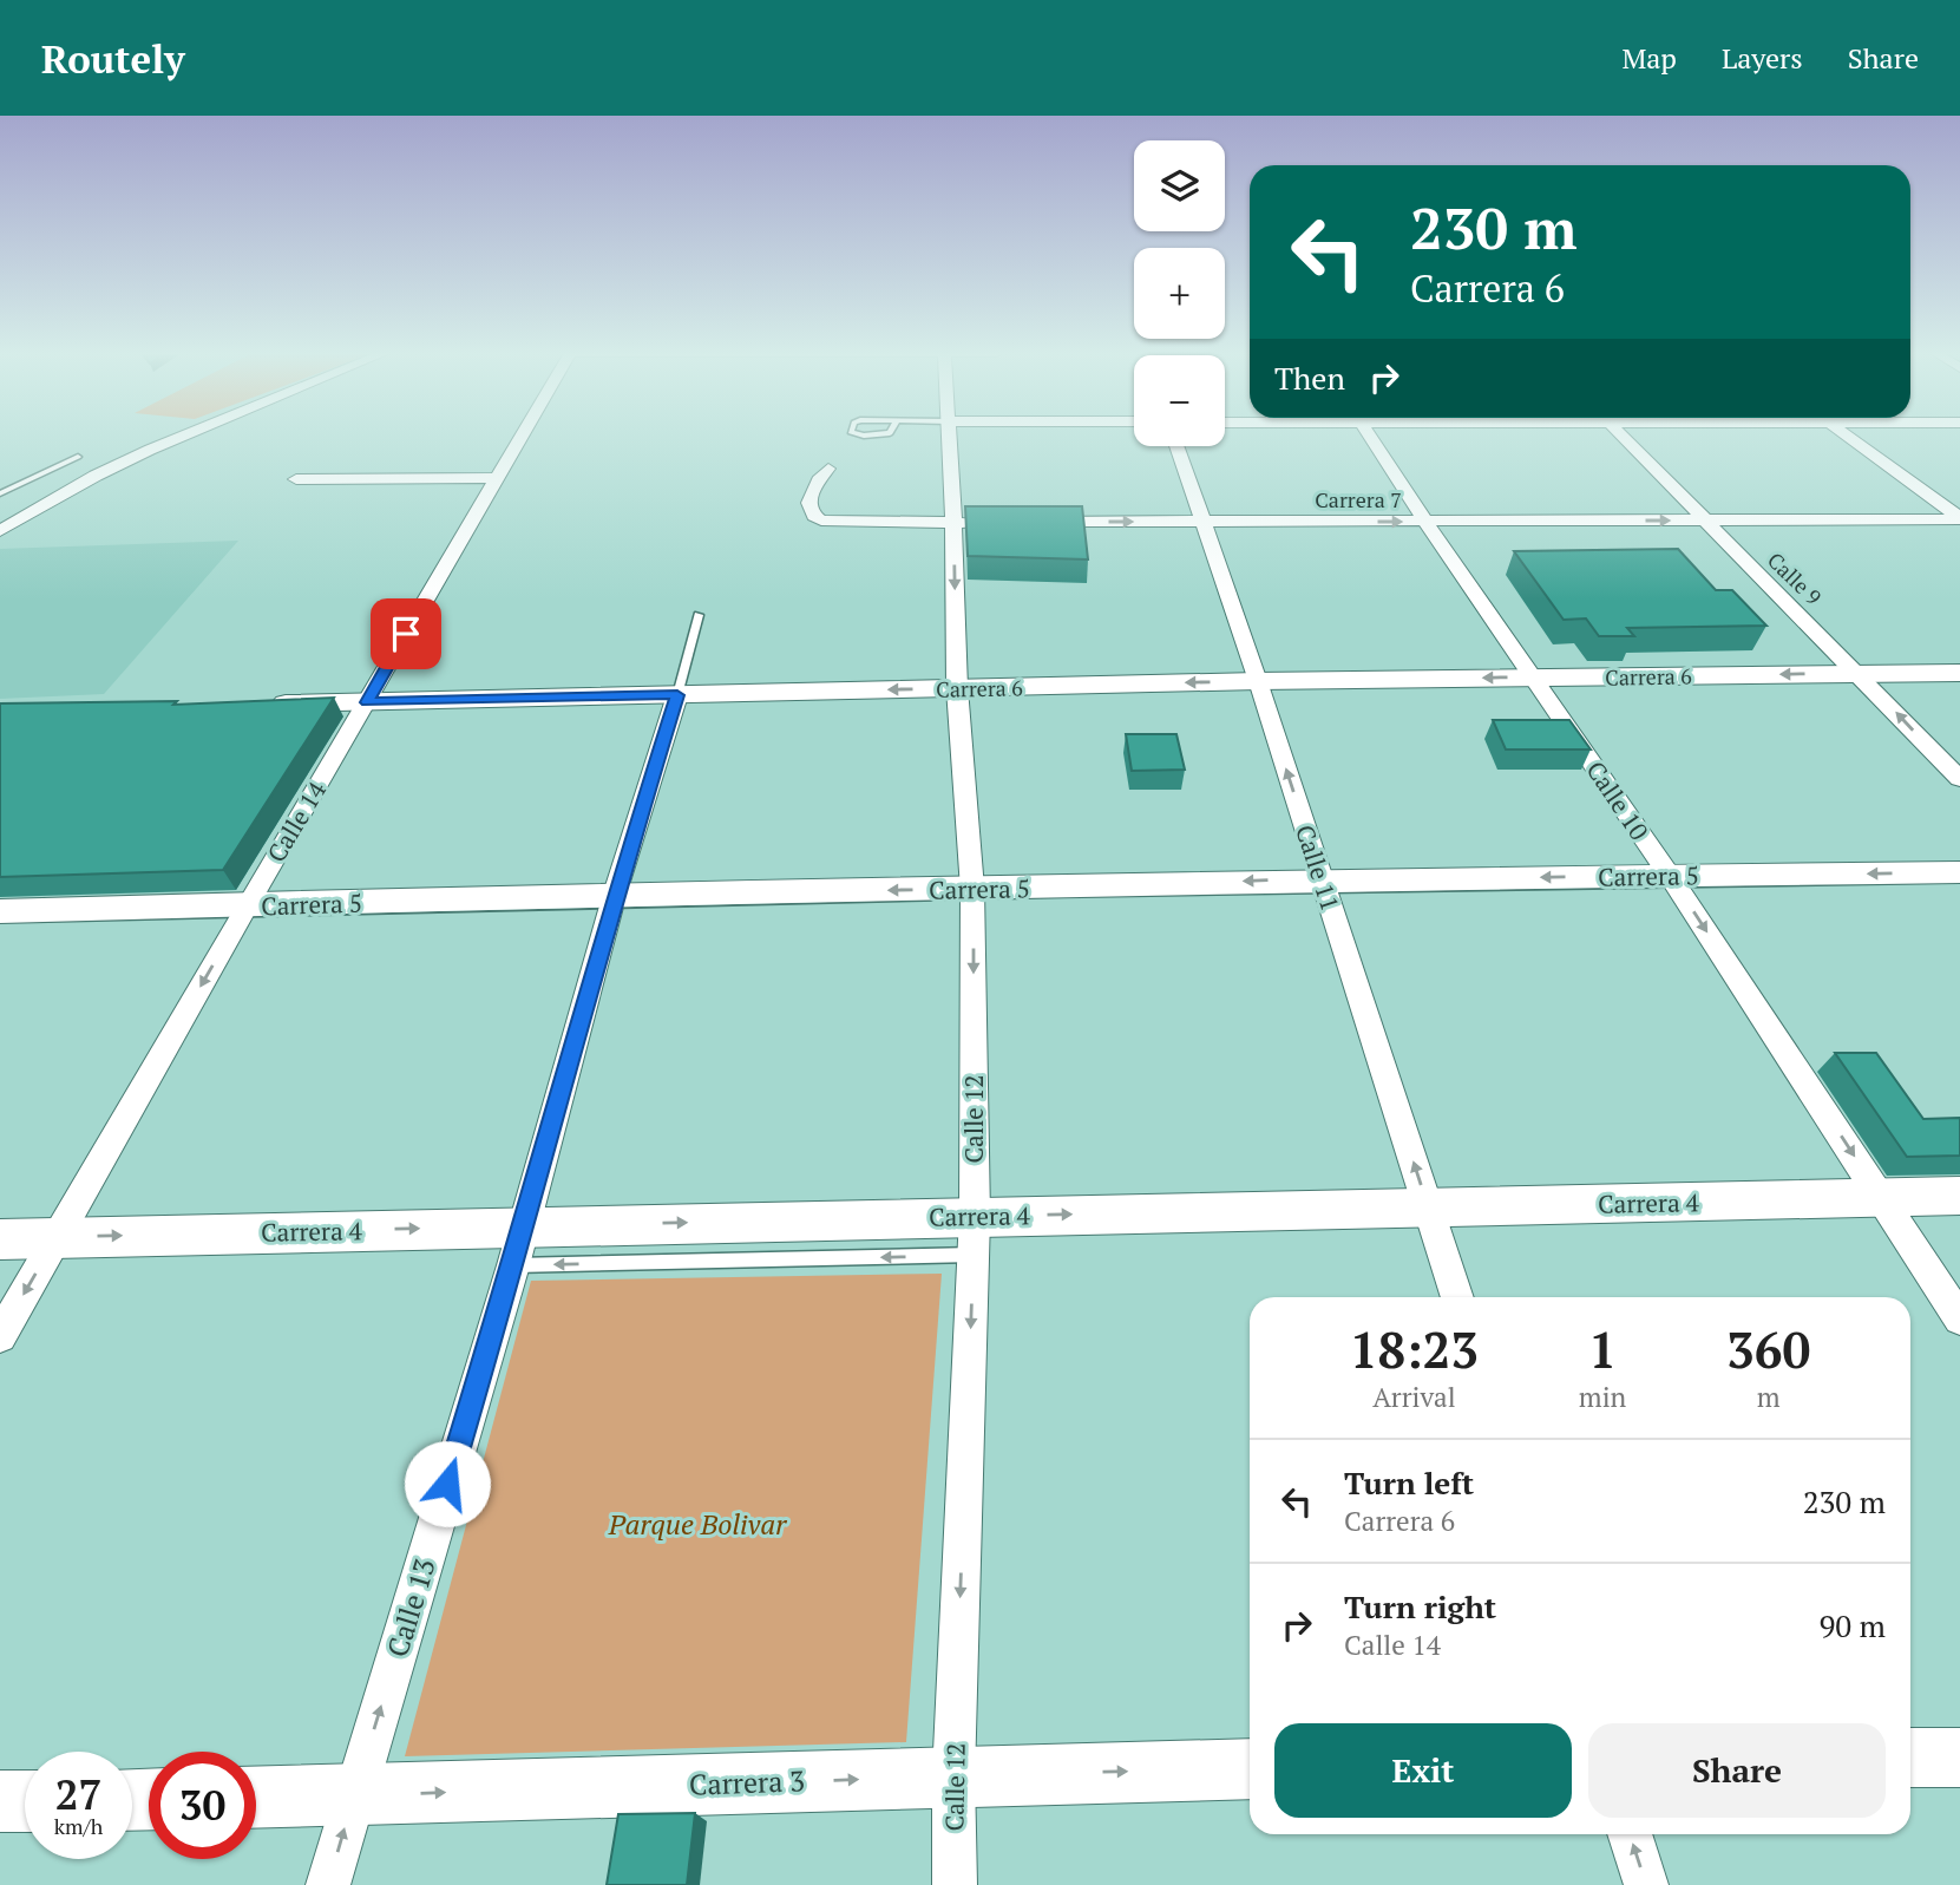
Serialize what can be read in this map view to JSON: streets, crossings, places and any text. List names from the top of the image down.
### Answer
{
  "streets": {
    "main road": [
      "Carrera 6",
      "Carrera 5",
      "Carrera 4",
      "Carrera 3"
    ],
    "street": [
      "Carrera 7",
      "Calle 9",
      "Calle 10",
      "Calle 14",
      "Calle 11",
      "Calle 12",
      "Calle 13"
    ]
  },
  "crossings": [
    ["Carrera 7", "Calle 9"],
    ["Carrera 7", "Calle 10"],
    ["Carrera 7", "Calle 11"],
    ["Calle 9", "Carrera 6"],
    ["Carrera 6", "Calle 10"],
    ["Carrera 6", "Calle 14"],
    ["Carrera 6", "Calle 11"],
    ["Carrera 6", "Calle 12"],
    ["Carrera 6", "Calle 13"],
    ["Calle 10", "Carrera 5"],
    ["Calle 10", "Carrera 4"],
    ["Calle 14", "Carrera 5"],
    ["Calle 14", "Carrera 4"],
    ["Calle 11", "Carrera 5"],
    ["Calle 11", "Carrera 4"],
    ["Carrera 5", "Calle 12"],
    ["Carrera 5", "Calle 13"],
    ["Calle 12", "Carrera 4"],
    ["Calle 12", "Carrera 3"],
    ["Carrera 4", "Calle 13"],
    ["Calle 13", "Carrera 3"]
  ],
  "one_way": [
    "Carrera 7",
    "Carrera 6",
    "Calle 10",
    "Calle 14",
    "Calle 11",
    "Carrera 5",
    "Calle 12",
    "Carrera 4",
    "Calle 13",
    "Carrera 3"
  ],
  "parks": ["Parque Bolivar"],
  "page": {
    "header": "Routely",
    "nav": ["Map", "Layers", "Share"],
    "map_buttons": ["+", "−"],
    "turn": ["230 m", "Carrera 6"],
    "then": "Then",
    "eta": [
      "18:23",
      "Arrival",
      "1",
      "min",
      "360",
      "m"
    ],
    "list": [
      {
        "name": "Turn left",
        "note": "Carrera 6",
        "value": "230 m"
      },
      {
        "name": "Turn right",
        "note": "Calle 14",
        "value": "90 m"
      }
    ],
    "buttons": ["Exit", "Share"],
    "speed": "27 km/h",
    "limit": "30"
  }
}
